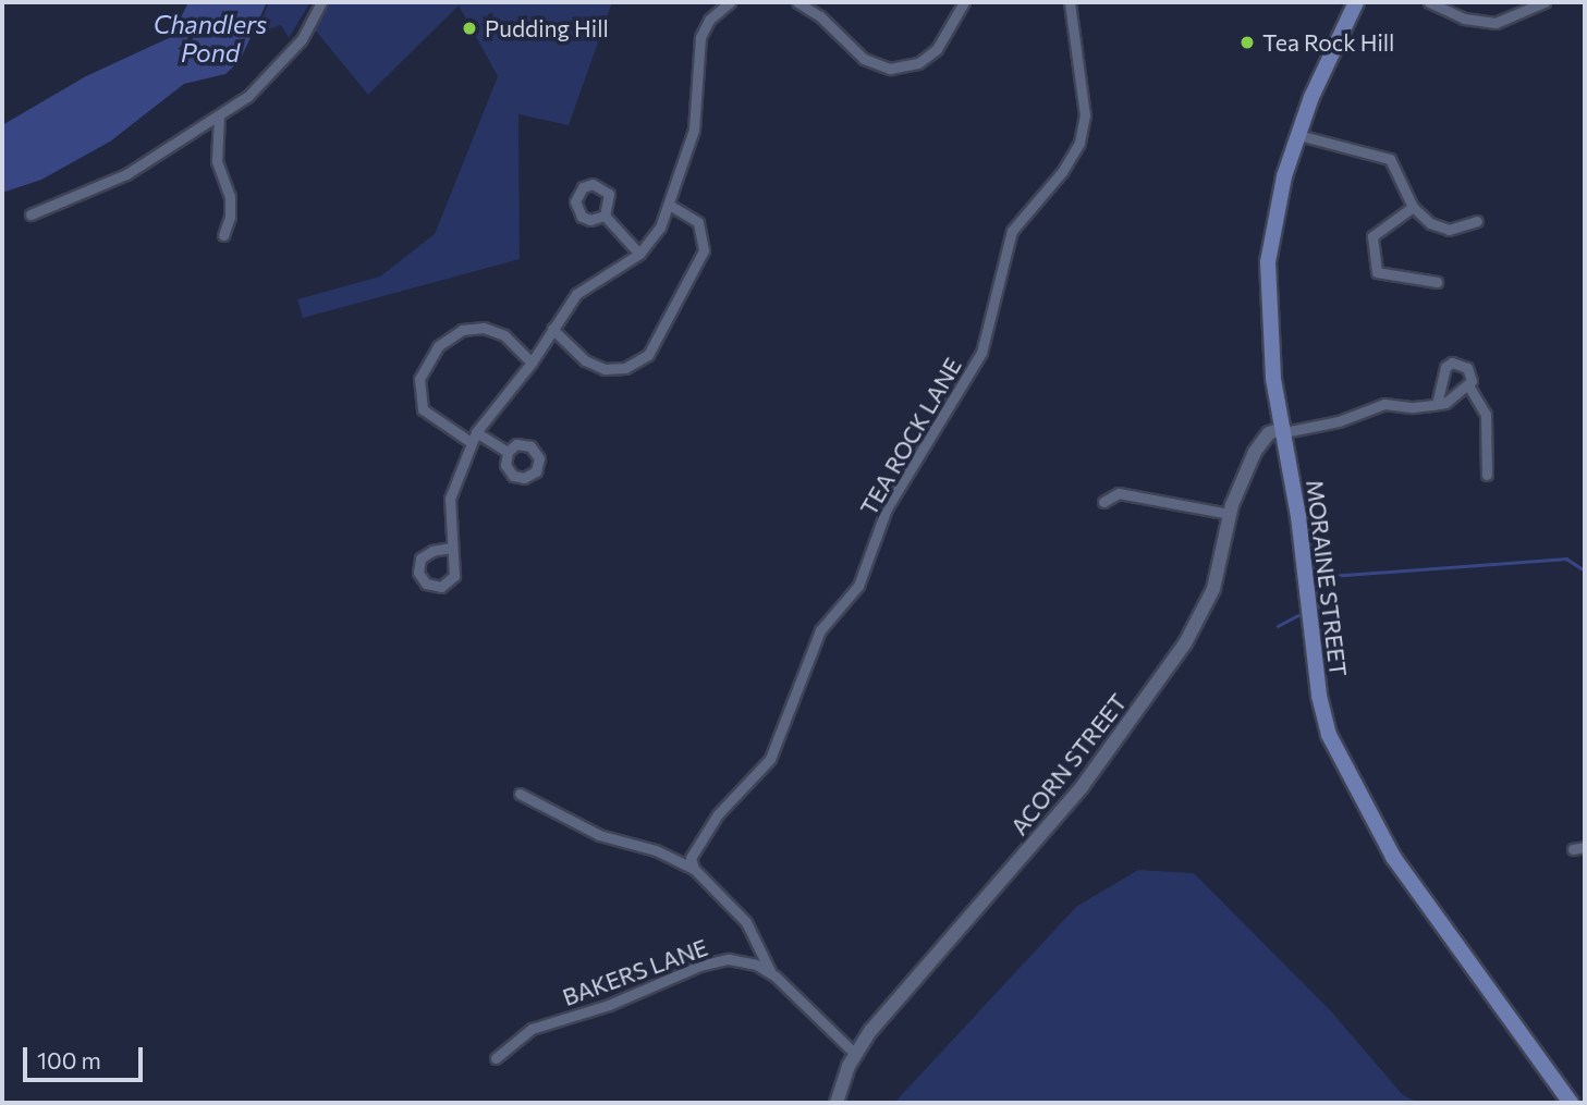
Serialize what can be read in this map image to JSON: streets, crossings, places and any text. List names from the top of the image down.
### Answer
{
  "streets": {
    "main road": ["MORAINE STREET", "ACORN STREET"],
    "street": ["TEA ROCK LANE", "BAKERS LANE"]
  },
  "crossings": [
    ["MORAINE STREET", "ACORN STREET"],
    ["ACORN STREET", "BAKERS LANE"]
  ],
  "water": ["Chandlers Pond"],
  "places": ["Pudding Hill", "Tea Rock Hill"],
  "scale_bar": "100 m"
}
